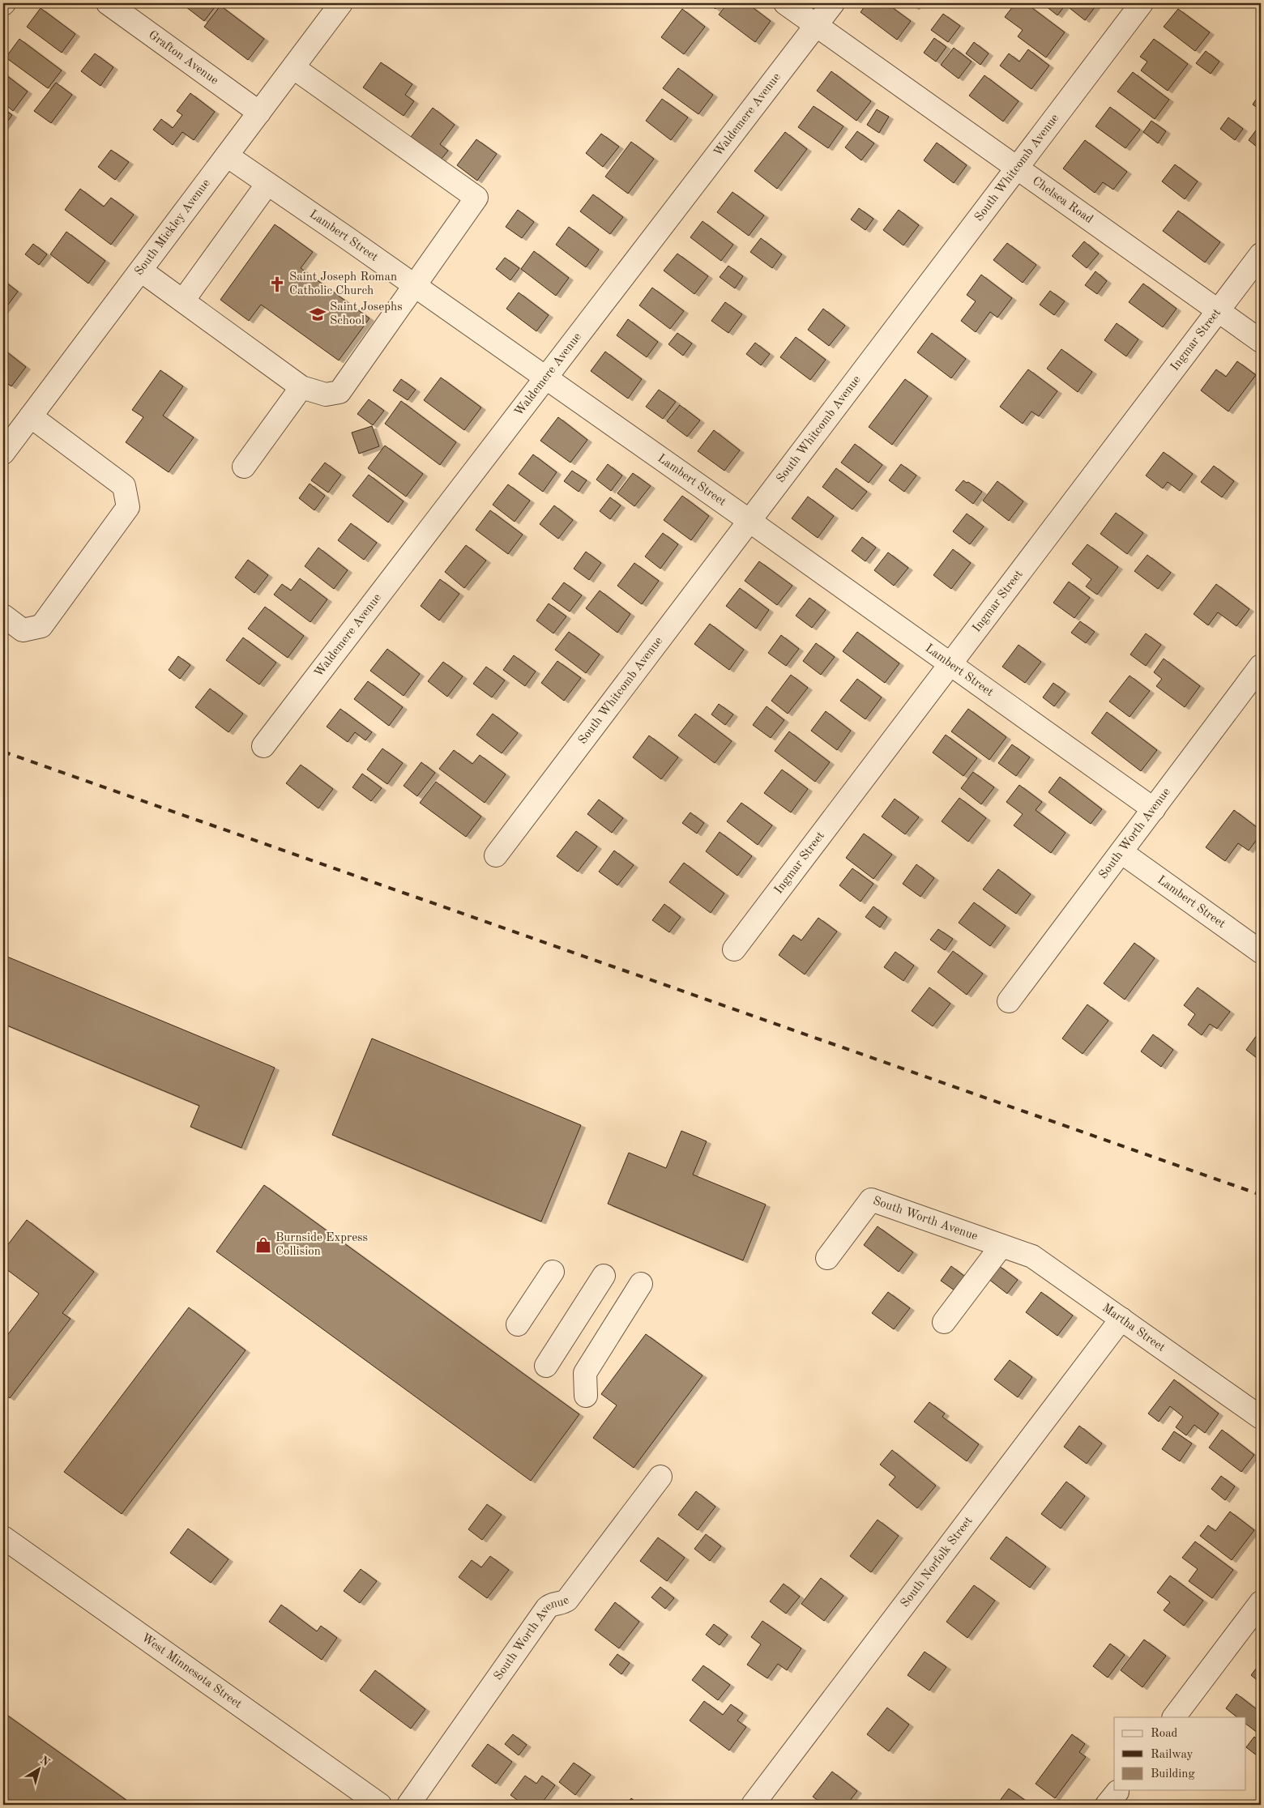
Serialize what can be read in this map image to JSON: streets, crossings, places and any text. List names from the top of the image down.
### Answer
{
  "streets": {
    "street": [
      "Grafton Avenue",
      "Waldemere Avenue",
      "South Whitcomb Avenue",
      "Chelsea Road",
      "South Mickley Avenue",
      "Lambert Street",
      "Ingmar Street",
      "South Worth Avenue",
      "Martha Street",
      "South Norfolk Street",
      "West Minnesota Street"
    ]
  },
  "crossings": [
    ["Grafton Avenue", "South Mickley Avenue"],
    ["Waldemere Avenue", "Chelsea Road"],
    ["Waldemere Avenue", "Lambert Street"],
    ["South Whitcomb Avenue", "Chelsea Road"],
    ["South Whitcomb Avenue", "Lambert Street"],
    ["Chelsea Road", "Ingmar Street"],
    ["South Mickley Avenue", "Lambert Street"],
    ["Lambert Street", "Ingmar Street"],
    ["Lambert Street", "South Worth Avenue"],
    ["South Worth Avenue", "Martha Street"],
    ["Martha Street", "South Norfolk Street"]
  ],
  "places": {
    "church": ["Saint Joseph Roman Catholic Church"],
    "school or university": ["Saint Josephs School"],
    "shop": ["Burnside Express Collision"]
  },
  "legend": ["Road", "Railway", "Building"],
  "north": "top right"
}
